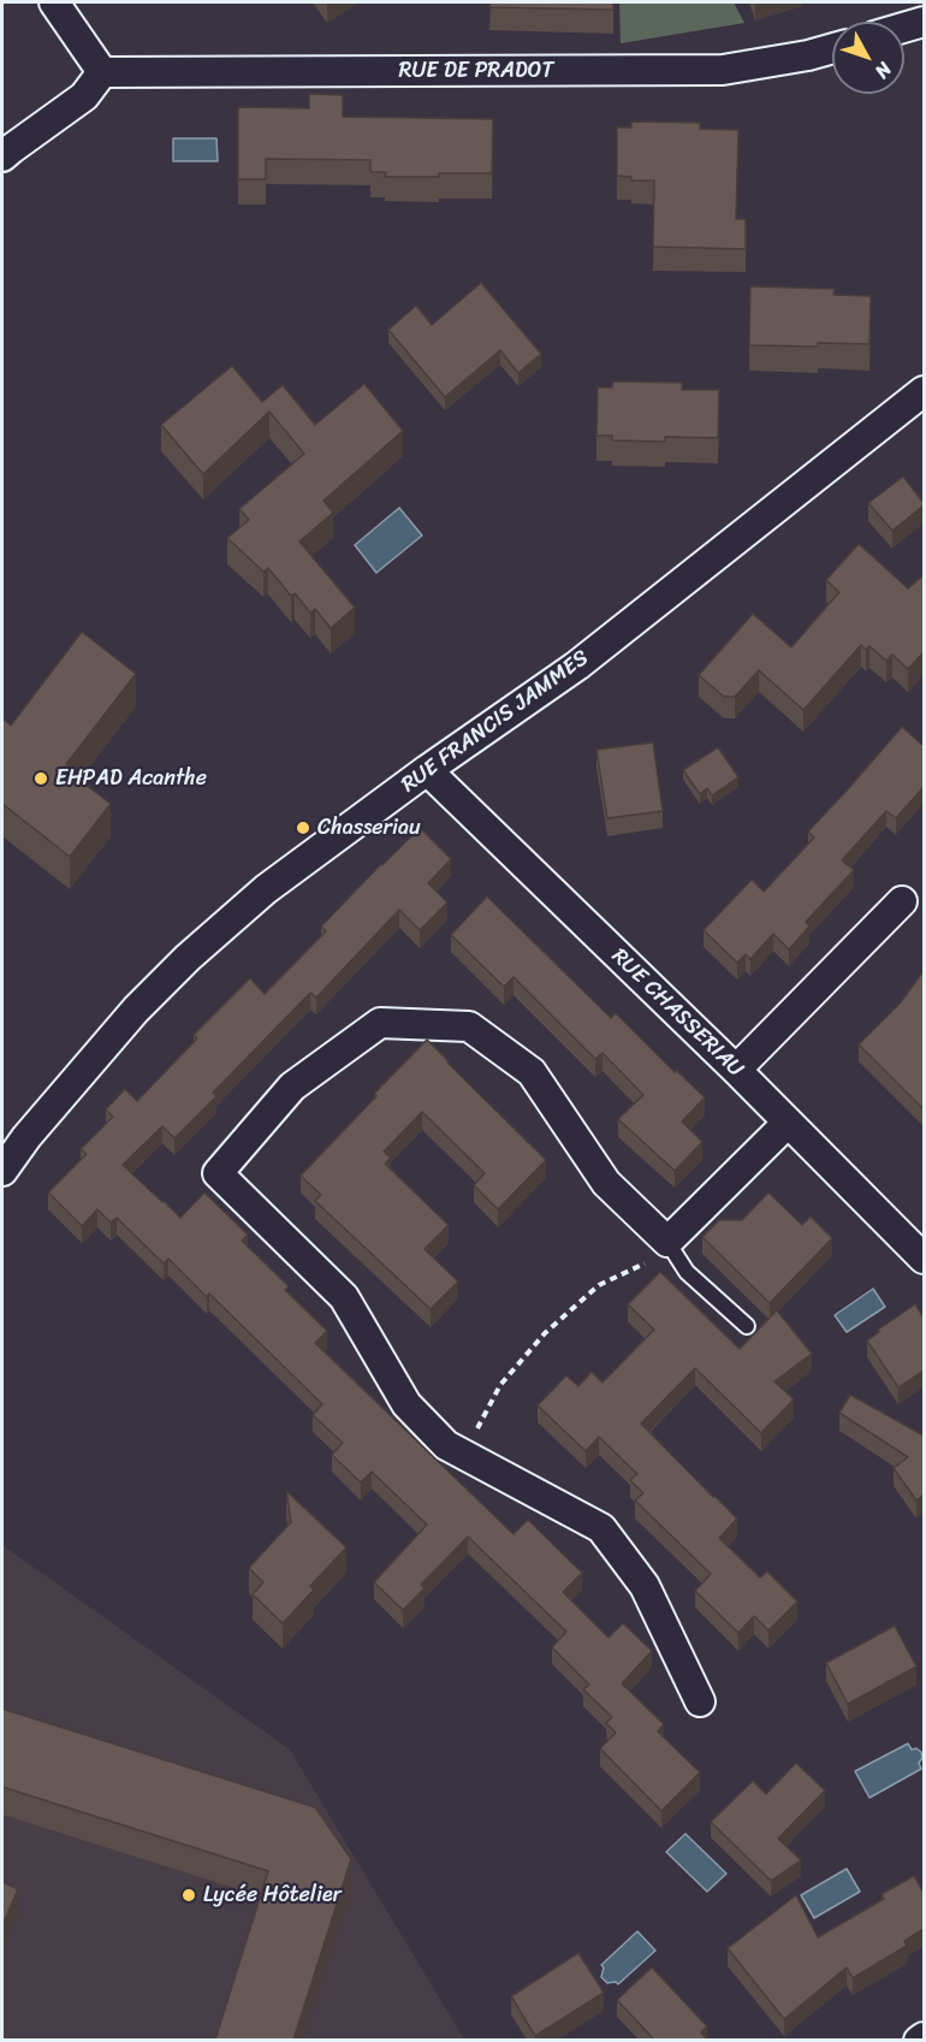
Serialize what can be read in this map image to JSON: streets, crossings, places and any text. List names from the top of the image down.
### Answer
{
  "streets": {
    "street": ["RUE DE PRADOT", "RUE FRANCIS JAMMES", "RUE CHASSERIAU"]
  },
  "crossings": [
    ["RUE FRANCIS JAMMES", "RUE CHASSERIAU"]
  ],
  "places": ["EHPAD Acanthe", "Chasseriau", "Lycée Hôtelier"],
  "north": "bottom right"
}
